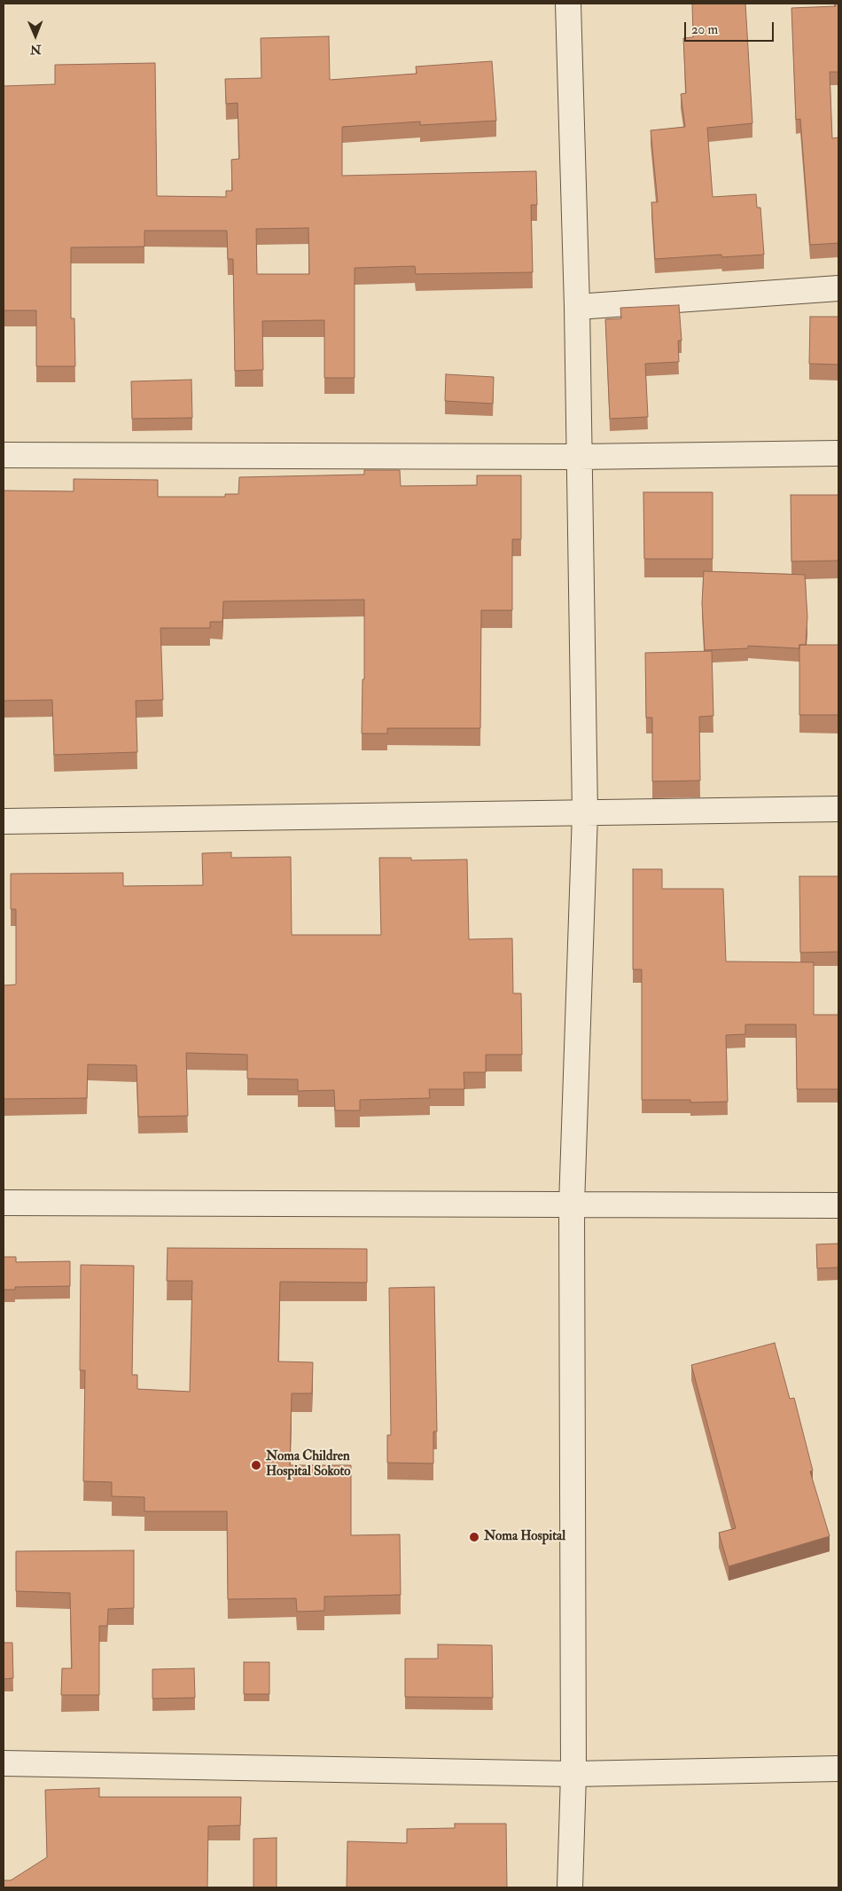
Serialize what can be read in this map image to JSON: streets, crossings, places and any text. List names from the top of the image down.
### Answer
{
  "places": ["Noma Children Hospital Sokoto", "Noma Hospital"],
  "scale_bar": "20 m",
  "north": "bottom"
}
